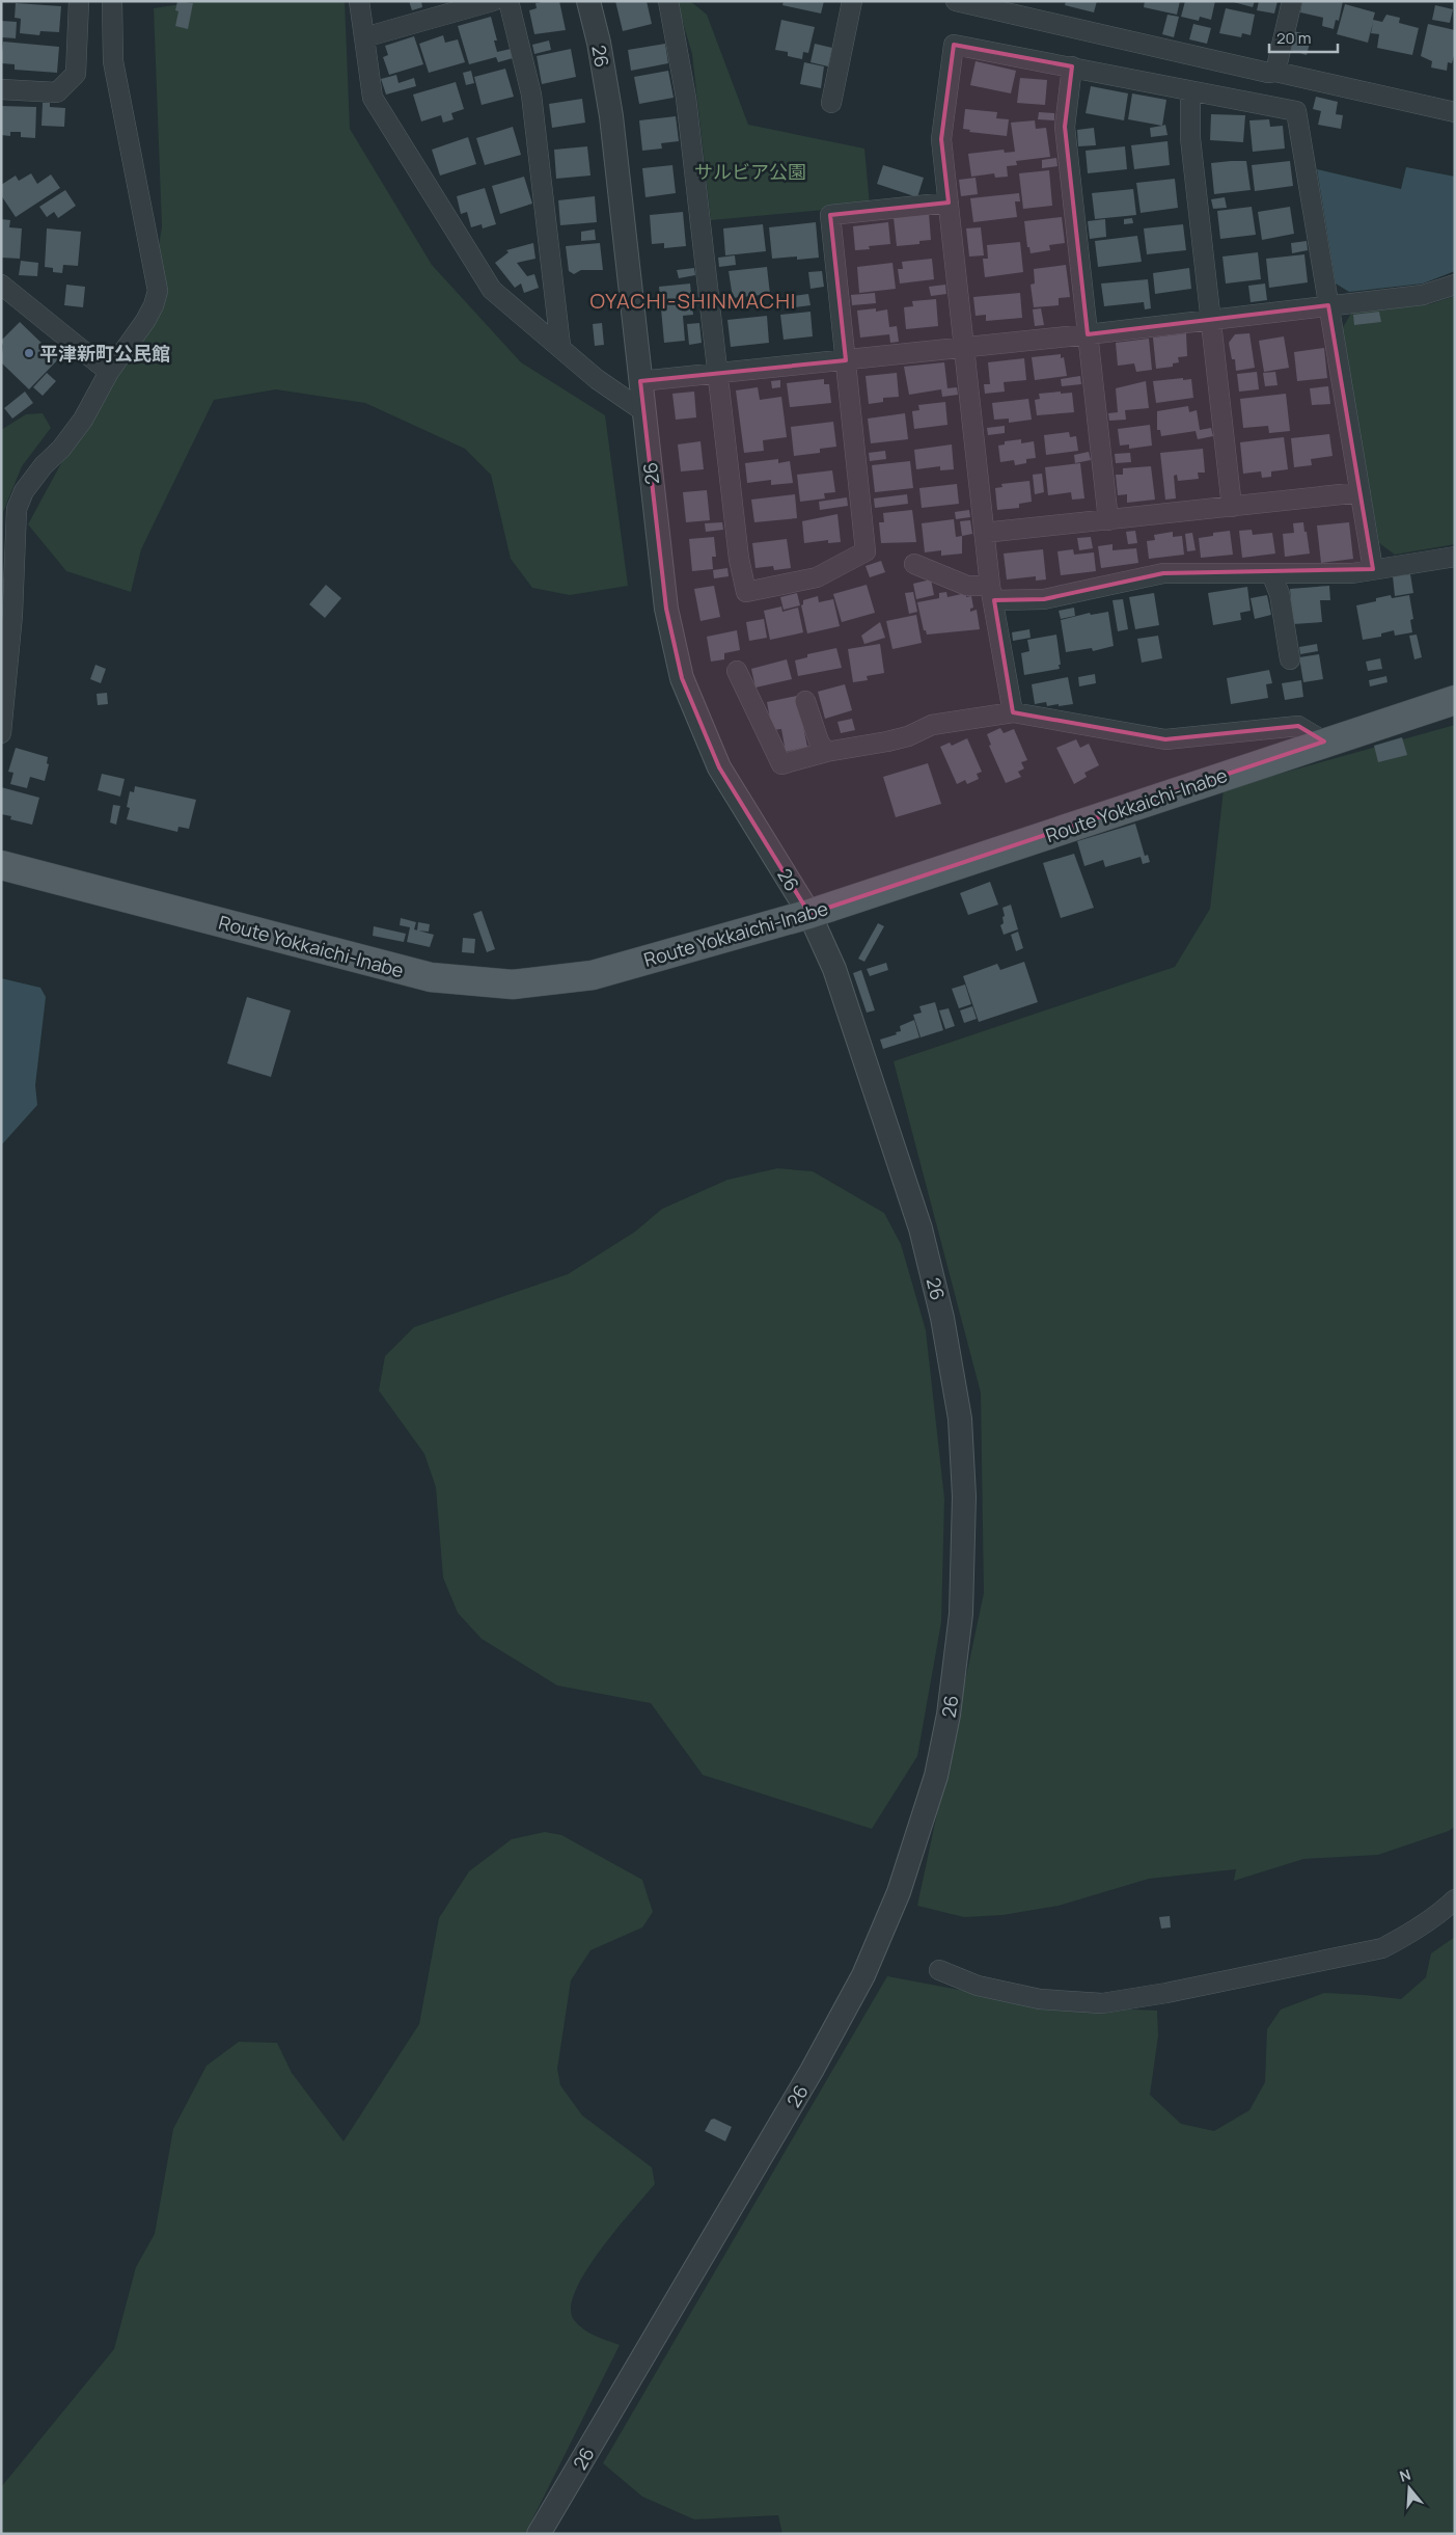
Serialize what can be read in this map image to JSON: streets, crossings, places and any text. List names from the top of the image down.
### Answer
{
  "streets": {
    "main road": ["Route Yokkaichi-Inabe"],
    "street": ["26"]
  },
  "crossings": [
    ["26", "Route Yokkaichi-Inabe"]
  ],
  "districts": ["OYACHI-SHINMACHI"],
  "parks": ["サルビア公園"],
  "places": ["平津新町公民館"],
  "scale_bar": "20 m",
  "north": "top"
}
